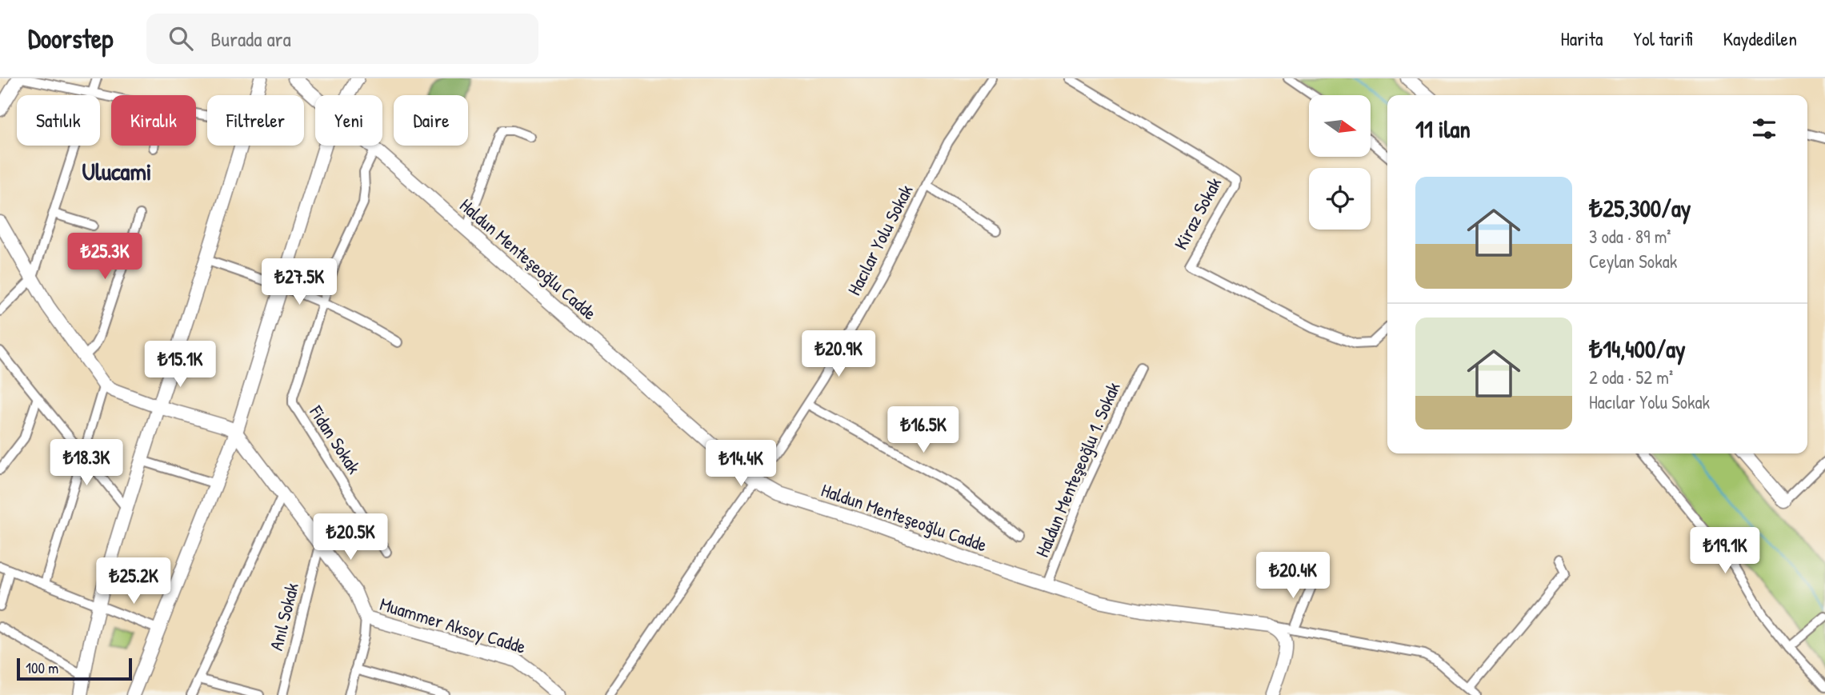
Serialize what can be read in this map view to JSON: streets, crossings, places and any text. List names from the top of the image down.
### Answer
{
  "streets": {
    "street": [
      "Kiraz Sokak",
      "Hacılar Yolu Sokak",
      "Haldun Menteşeoğlu Cadde",
      "Fidan Sokak",
      "Haldun Menteşeoğlu 1. Sokak",
      "Anıl Sokak",
      "Muammer Aksoy Cadde"
    ]
  },
  "crossings": [
    ["Hacılar Yolu Sokak", "Haldun Menteşeoğlu Cadde"],
    ["Haldun Menteşeoğlu Cadde", "Fidan Sokak"],
    ["Haldun Menteşeoğlu Cadde", "Haldun Menteşeoğlu 1. Sokak"],
    ["Anıl Sokak", "Muammer Aksoy Cadde"]
  ],
  "districts": ["Ulucami"],
  "scale_bar": "100 m",
  "north": "right",
  "page": {
    "header": "Doorstep",
    "search": "Burada ara",
    "nav": ["Harita", "Yol tarifi", "Kaydedilen"],
    "chip": [
      "Satılık",
      "Kiralık",
      "Filtreler",
      "Yeni",
      "Daire"
    ],
    "heading": "11 ilan",
    "list": [
      {
        "name": "₺25,300/ay",
        "note": "3 oda · 89 m² · Ceylan Sokak"
      },
      {
        "name": "₺14,400/ay",
        "note": "2 oda · 52 m² · Hacılar Yolu Sokak"
      }
    ],
    "price": [
      "₺25.3K",
      "₺27.5K",
      "₺20.9K",
      "₺15.1K",
      "₺16.5K",
      "₺18.3K",
      "₺14.4K",
      "₺20.5K",
      "₺19.1K",
      "₺20.4K",
      "₺25.2K"
    ],
    "scale": "100 m"
  }
}
